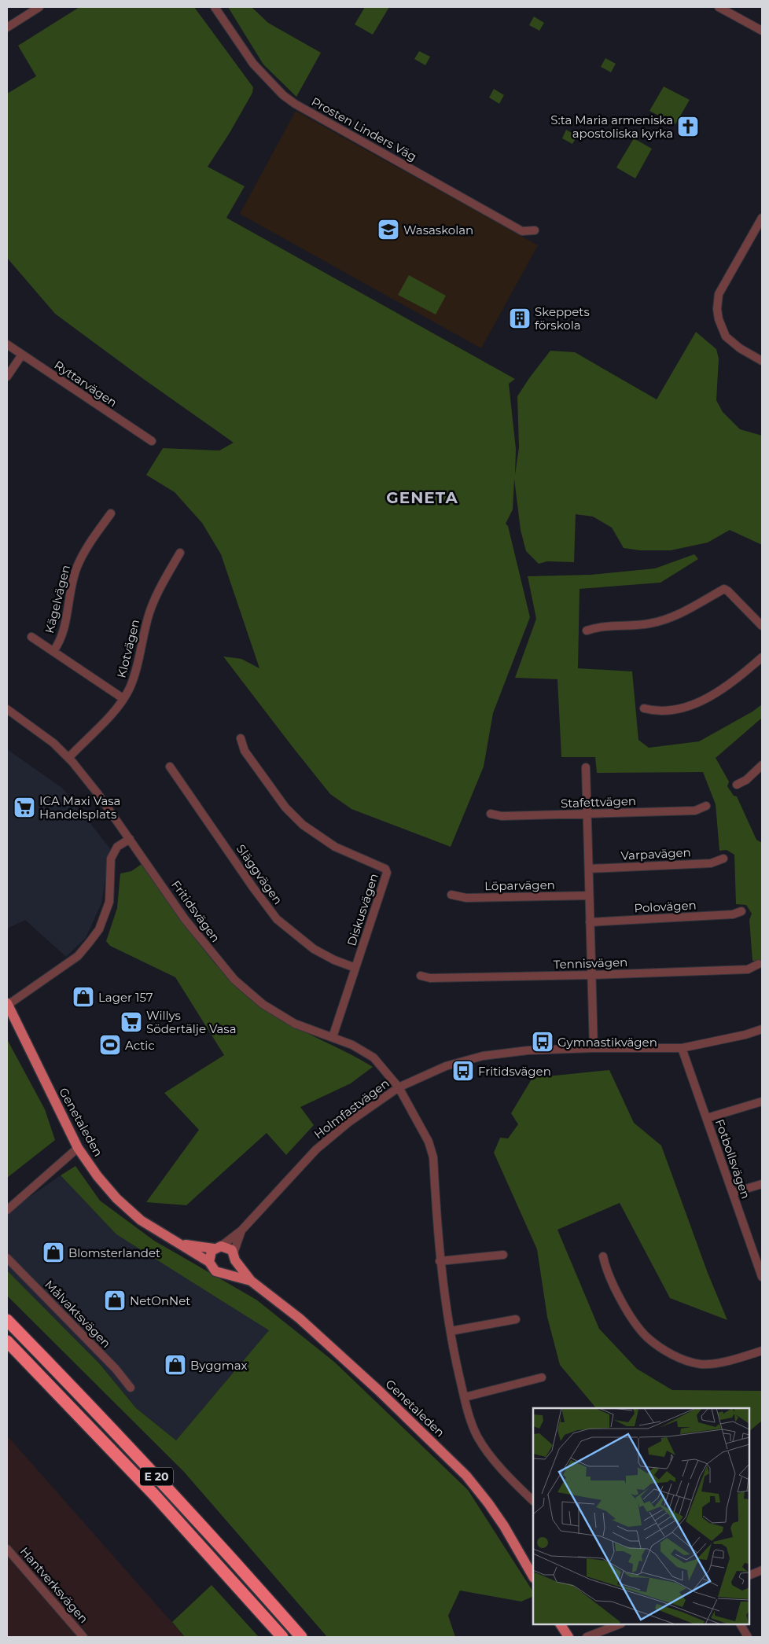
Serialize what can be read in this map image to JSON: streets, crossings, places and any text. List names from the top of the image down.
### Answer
{
  "streets": {
    "highway": ["E 20"],
    "main road": ["Genetaleden"],
    "street": [
      "Prosten Linders Väg",
      "Ryttarvägen",
      "Kägelvägen",
      "Klotvägen",
      "Stafettvägen",
      "Varpavägen",
      "Släggvägen",
      "Löparvägen",
      "Polovägen",
      "Diskusvägen",
      "Fritidsvägen",
      "Tennisvägen",
      "Holmfastvägen",
      "Fotbollsvägen",
      "Målvaktsvägen",
      "Hantverksvägen"
    ]
  },
  "crossings": [
    ["Kägelvägen", "Klotvägen"],
    ["Klotvägen", "Fritidsvägen"],
    ["Släggvägen", "Diskusvägen"],
    ["Diskusvägen", "Fritidsvägen"],
    ["Fritidsvägen", "Holmfastvägen"],
    ["Holmfastvägen", "Genetaleden"],
    ["Holmfastvägen", "Fotbollsvägen"]
  ],
  "districts": ["GENETA"],
  "places": {
    "church": ["S:ta Maria armeniska apostoliska kyrka"],
    "school or university": ["Wasaskolan"],
    "building": ["Skeppets förskola"],
    "supermarket": ["ICA Maxi Vasa Handelsplats", "Willys Södertälje Vasa"],
    "shop": [
      "Lager 157",
      "Blomsterlandet",
      "NetOnNet",
      "Byggmax"
    ],
    "bus stop": ["Gymnastikvägen", "Fritidsvägen"],
    "sports": ["Actic"]
  }
}
